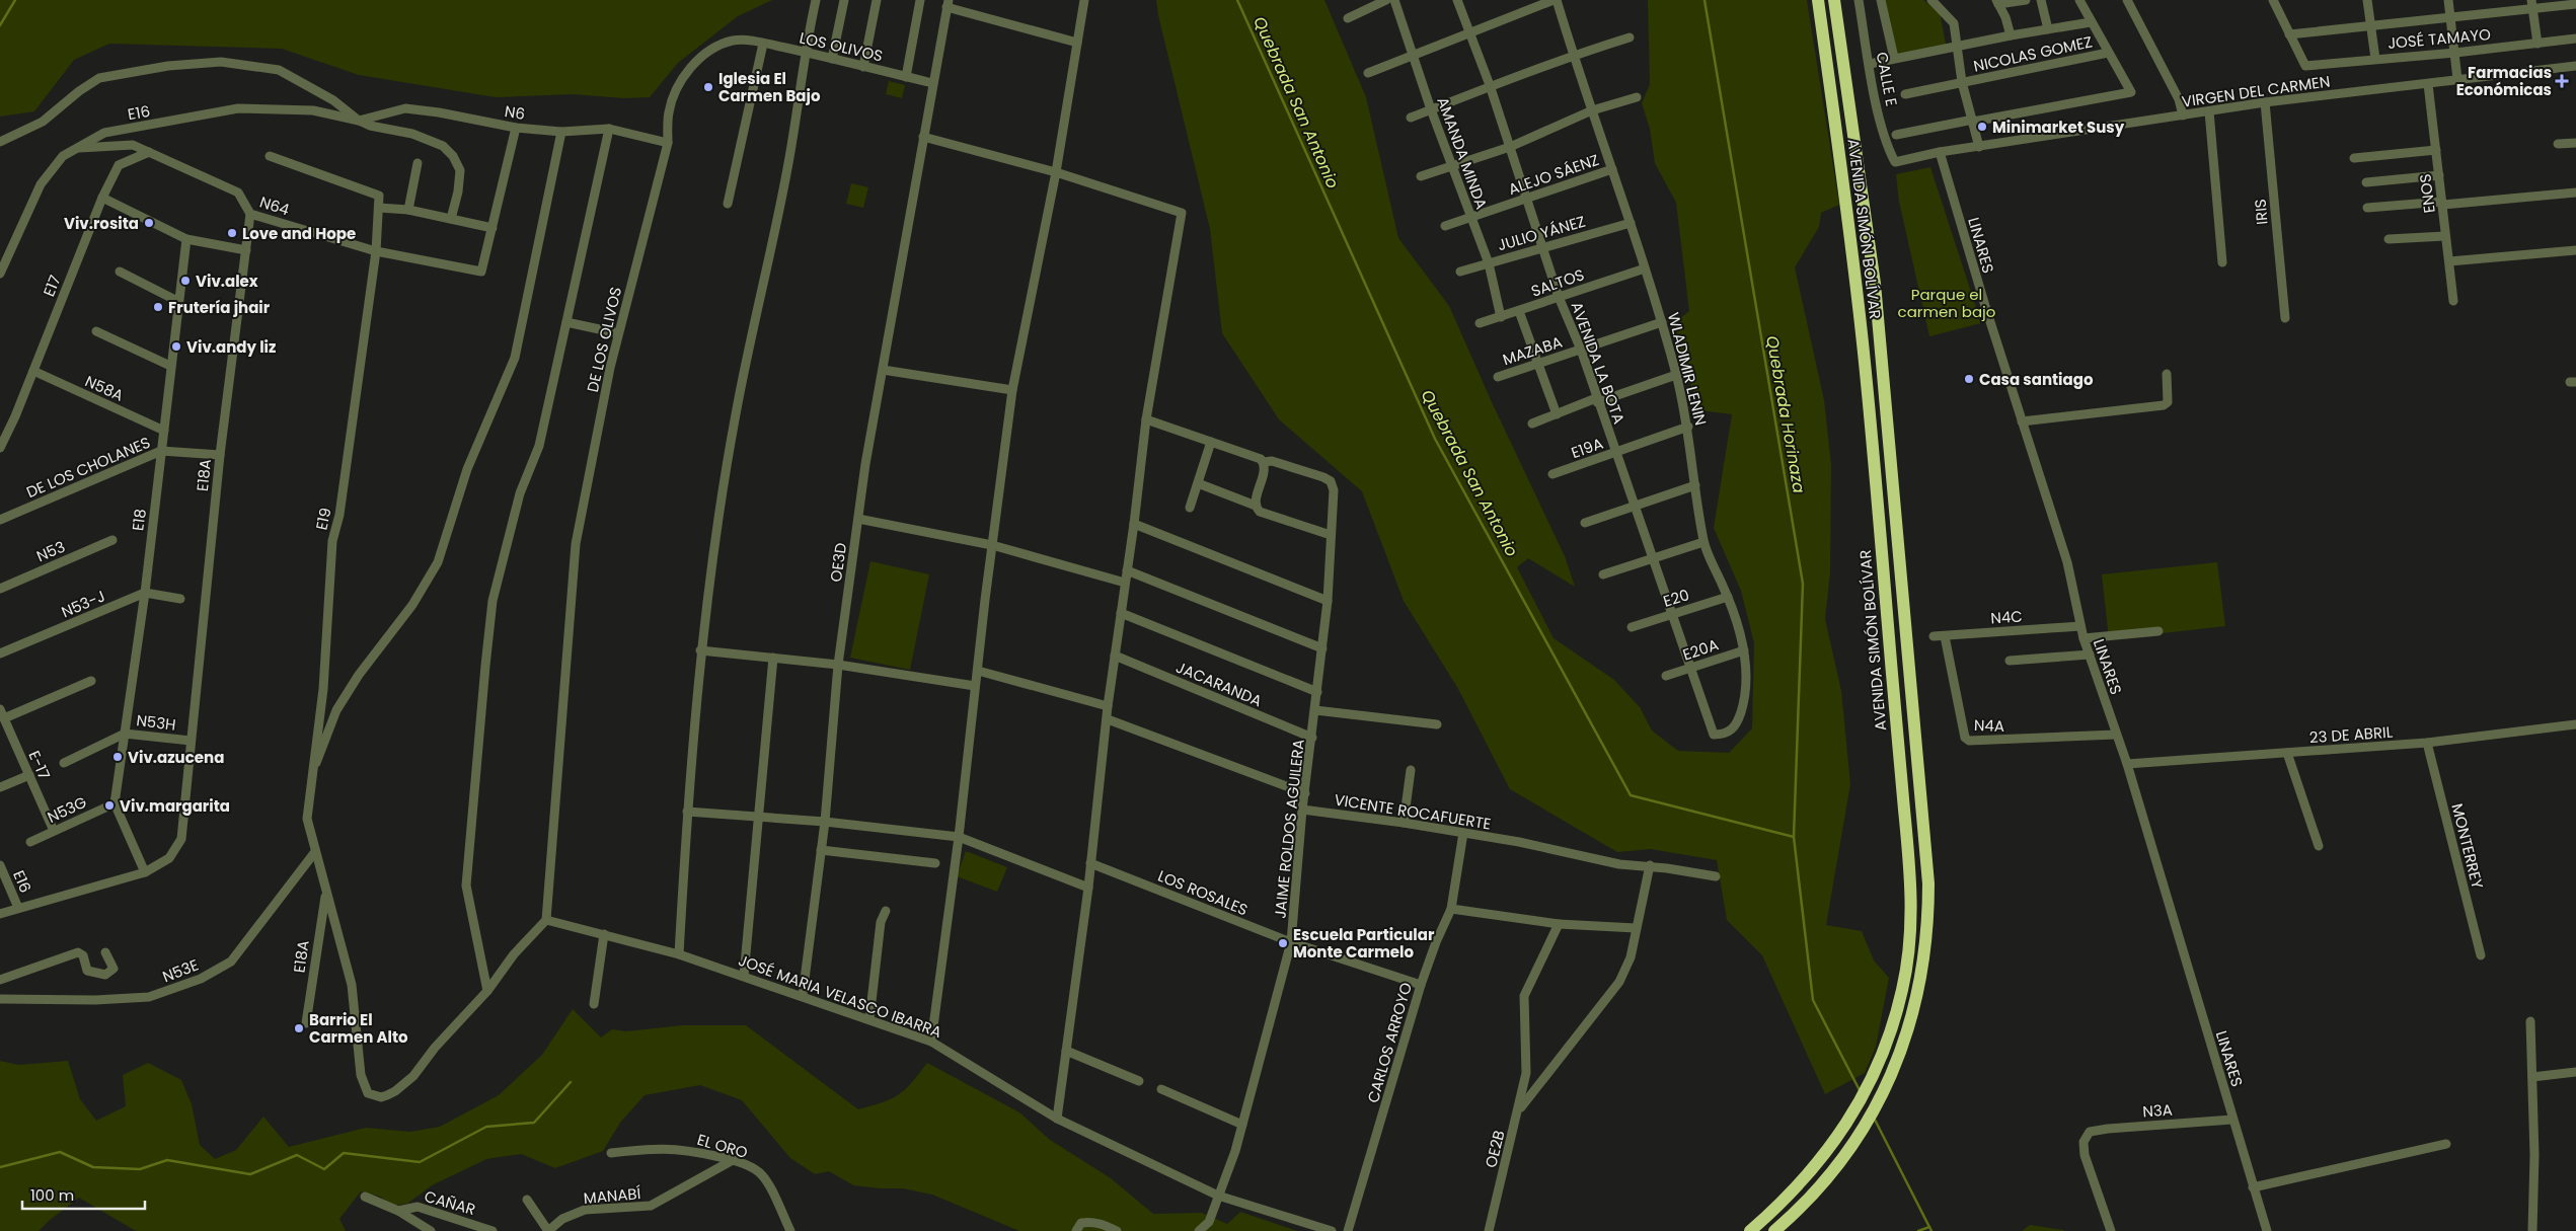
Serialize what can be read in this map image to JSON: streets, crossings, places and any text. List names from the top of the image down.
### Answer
{
  "streets": {
    "highway": ["AVENIDA SIMÓN BOLÍVAR"],
    "street": [
      "JOSÉ TAMAYO",
      "LOS OLIVOS",
      "NICOLAS GOMEZ",
      "CALLE E",
      "VIRGEN DEL CARMEN",
      "E16",
      "N6",
      "AMANDA MINDA",
      "ALEJO SÁENZ",
      "ENOS",
      "N64",
      "IRIS",
      "JULIO YÁNEZ",
      "LINARES",
      "SALTOS",
      "E17",
      "DE LOS OLIVOS",
      "MAZABA",
      "AVENIDA LA BOTA",
      "WLADIMIR LENIN",
      "N58A",
      "E19A",
      "DE LOS CHOLANES",
      "E18A",
      "E19",
      "E18",
      "N53",
      "OE3D",
      "E20",
      "N53-J",
      "N4C",
      "E20A",
      "JACARANDA",
      "N53H",
      "N4A",
      "23 DE ABRIL",
      "E-17",
      "N53G",
      "VICENTE ROCAFUERTE",
      "JAIME ROLDOS AGUILERA",
      "MONTERREY",
      "LOS ROSALES",
      "N53E",
      "JOSÉ MARIA VELASCO IBARRA",
      "CARLOS ARROYO",
      "N3A",
      "EL ORO",
      "OE2B",
      "MANABÍ",
      "CAÑAR"
    ]
  },
  "crossings": [
    ["LOS OLIVOS", "DE LOS OLIVOS"],
    ["LOS OLIVOS", "OE3D"],
    ["CALLE E", "VIRGEN DEL CARMEN"],
    ["CALLE E", "LINARES"],
    ["VIRGEN DEL CARMEN", "ENOS"],
    ["VIRGEN DEL CARMEN", "IRIS"],
    ["VIRGEN DEL CARMEN", "LINARES"],
    ["E16", "N6"],
    ["E16", "N64"],
    ["E16", "E18A"],
    ["N6", "DE LOS OLIVOS"],
    ["AMANDA MINDA", "ALEJO SÁENZ"],
    ["AMANDA MINDA", "JULIO YÁNEZ"],
    ["AMANDA MINDA", "SALTOS"],
    ["ALEJO SÁENZ", "AVENIDA LA BOTA"],
    ["ALEJO SÁENZ", "WLADIMIR LENIN"],
    ["N64", "E17"],
    ["N64", "E18A"],
    ["N64", "E19"],
    ["JULIO YÁNEZ", "AVENIDA LA BOTA"],
    ["JULIO YÁNEZ", "WLADIMIR LENIN"],
    ["LINARES", "N4C"],
    ["LINARES", "N4A"],
    ["LINARES", "23 DE ABRIL"],
    ["LINARES", "N3A"],
    ["SALTOS", "AVENIDA LA BOTA"],
    ["SALTOS", "WLADIMIR LENIN"],
    ["E17", "N58A"],
    ["DE LOS OLIVOS", "JOSÉ MARIA VELASCO IBARRA"],
    ["MAZABA", "AVENIDA LA BOTA"],
    ["MAZABA", "WLADIMIR LENIN"],
    ["AVENIDA LA BOTA", "WLADIMIR LENIN"],
    ["AVENIDA LA BOTA", "E19A"],
    ["AVENIDA LA BOTA", "E20"],
    ["AVENIDA LA BOTA", "E20A"],
    ["WLADIMIR LENIN", "E19A"],
    ["WLADIMIR LENIN", "E20"],
    ["WLADIMIR LENIN", "E20A"],
    ["N58A", "E18"],
    ["DE LOS CHOLANES", "E18A"],
    ["DE LOS CHOLANES", "E18"],
    ["E18A", "E19"],
    ["E18A", "N53H"],
    ["E19", "N53E"],
    ["E18", "N53-J"],
    ["E18", "N53H"],
    ["E18", "N53G"],
    ["OE3D", "JOSÉ MARIA VELASCO IBARRA"],
    ["N4C", "N4A"],
    ["JACARANDA", "JAIME ROLDOS AGUILERA"],
    ["23 DE ABRIL", "MONTERREY"],
    ["E-17", "N53G"],
    ["VICENTE ROCAFUERTE", "JAIME ROLDOS AGUILERA"],
    ["VICENTE ROCAFUERTE", "CARLOS ARROYO"],
    ["JAIME ROLDOS AGUILERA", "LOS ROSALES"],
    ["JAIME ROLDOS AGUILERA", "JOSÉ MARIA VELASCO IBARRA"],
    ["LOS ROSALES", "CARLOS ARROYO"],
    ["EL ORO", "MANABÍ"]
  ],
  "water": ["Quebrada San Antonio", "Quebrada Horinaza"],
  "parks": ["Parque el carmen bajo"],
  "places": {
    "health": ["Farmacias Económicas"],
    "other": [
      "Iglesia El Carmen Bajo",
      "Minimarket Susy",
      "Viv.rosita",
      "Love and Hope",
      "Viv.alex",
      "Frutería jhair",
      "Viv.andy liz",
      "Casa santiago",
      "Viv.azucena",
      "Viv.margarita",
      "Escuela Particular Monte Carmelo",
      "Barrio El Carmen Alto"
    ]
  },
  "scale_bar": "100 m"
}
